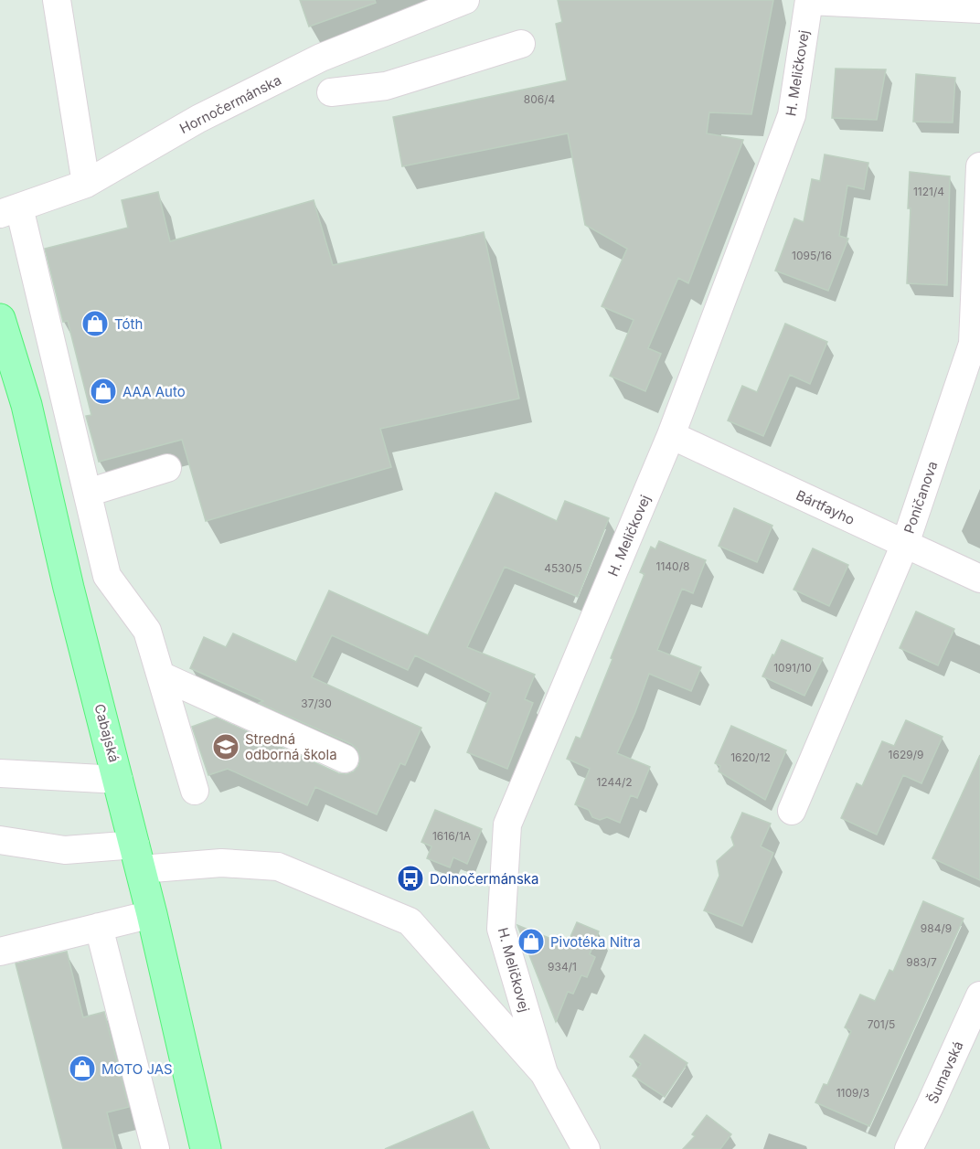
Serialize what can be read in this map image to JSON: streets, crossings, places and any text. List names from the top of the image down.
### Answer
{
  "streets": {
    "main road": ["Cabajská"],
    "street": [
      "H. Meličkovej",
      "Hornočermánska",
      "Poničanova",
      "Bártfayho",
      "Šumavská"
    ]
  },
  "crossings": [
    ["H. Meličkovej", "Bártfayho"],
    ["Poničanova", "Bártfayho"]
  ],
  "places": {
    "shop": [
      "Tóth",
      "AAA Auto",
      "Pivotéka Nitra",
      "MOTO JAS"
    ],
    "school or university": ["Stredná odborná škola"],
    "bus stop": ["Dolnočermánska"]
  },
  "house_numbers": [
    "806/4",
    "1121/4",
    "1095/16",
    "1140/8",
    "4530/5",
    "1091/10",
    "37/30",
    "1629/9",
    "1620/12",
    "1244/2",
    "1616/1A",
    "984/9",
    "983/7",
    "934/1",
    "701/5",
    "1109/3"
  ]
}
